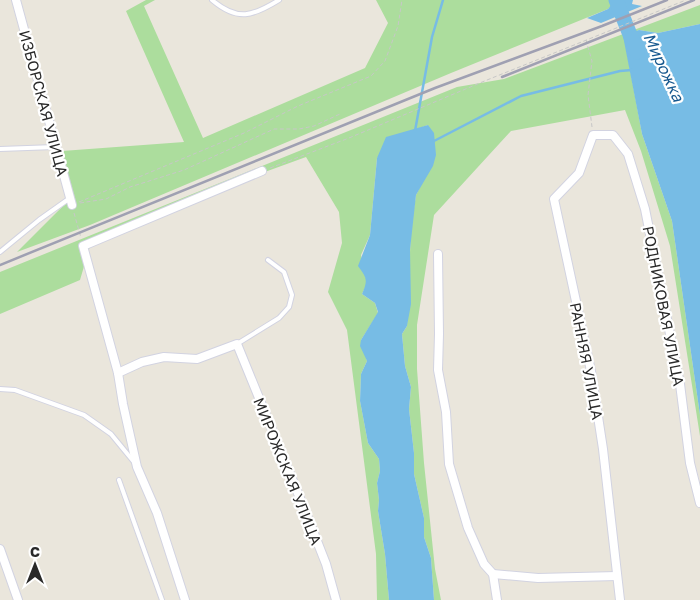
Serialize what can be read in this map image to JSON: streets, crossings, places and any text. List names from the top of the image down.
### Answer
{
  "streets": {
    "street": [
      "ИЗБОРСКАЯ УЛИЦА",
      "РОДНИКОВАЯ УЛИЦА",
      "РАННЯЯ УЛИЦА",
      "МИРОЖСКАЯ УЛИЦА"
    ]
  },
  "crossings": [
    ["РОДНИКОВАЯ УЛИЦА", "РАННЯЯ УЛИЦА"]
  ],
  "water": ["Мирожка"],
  "north": "top"
}
